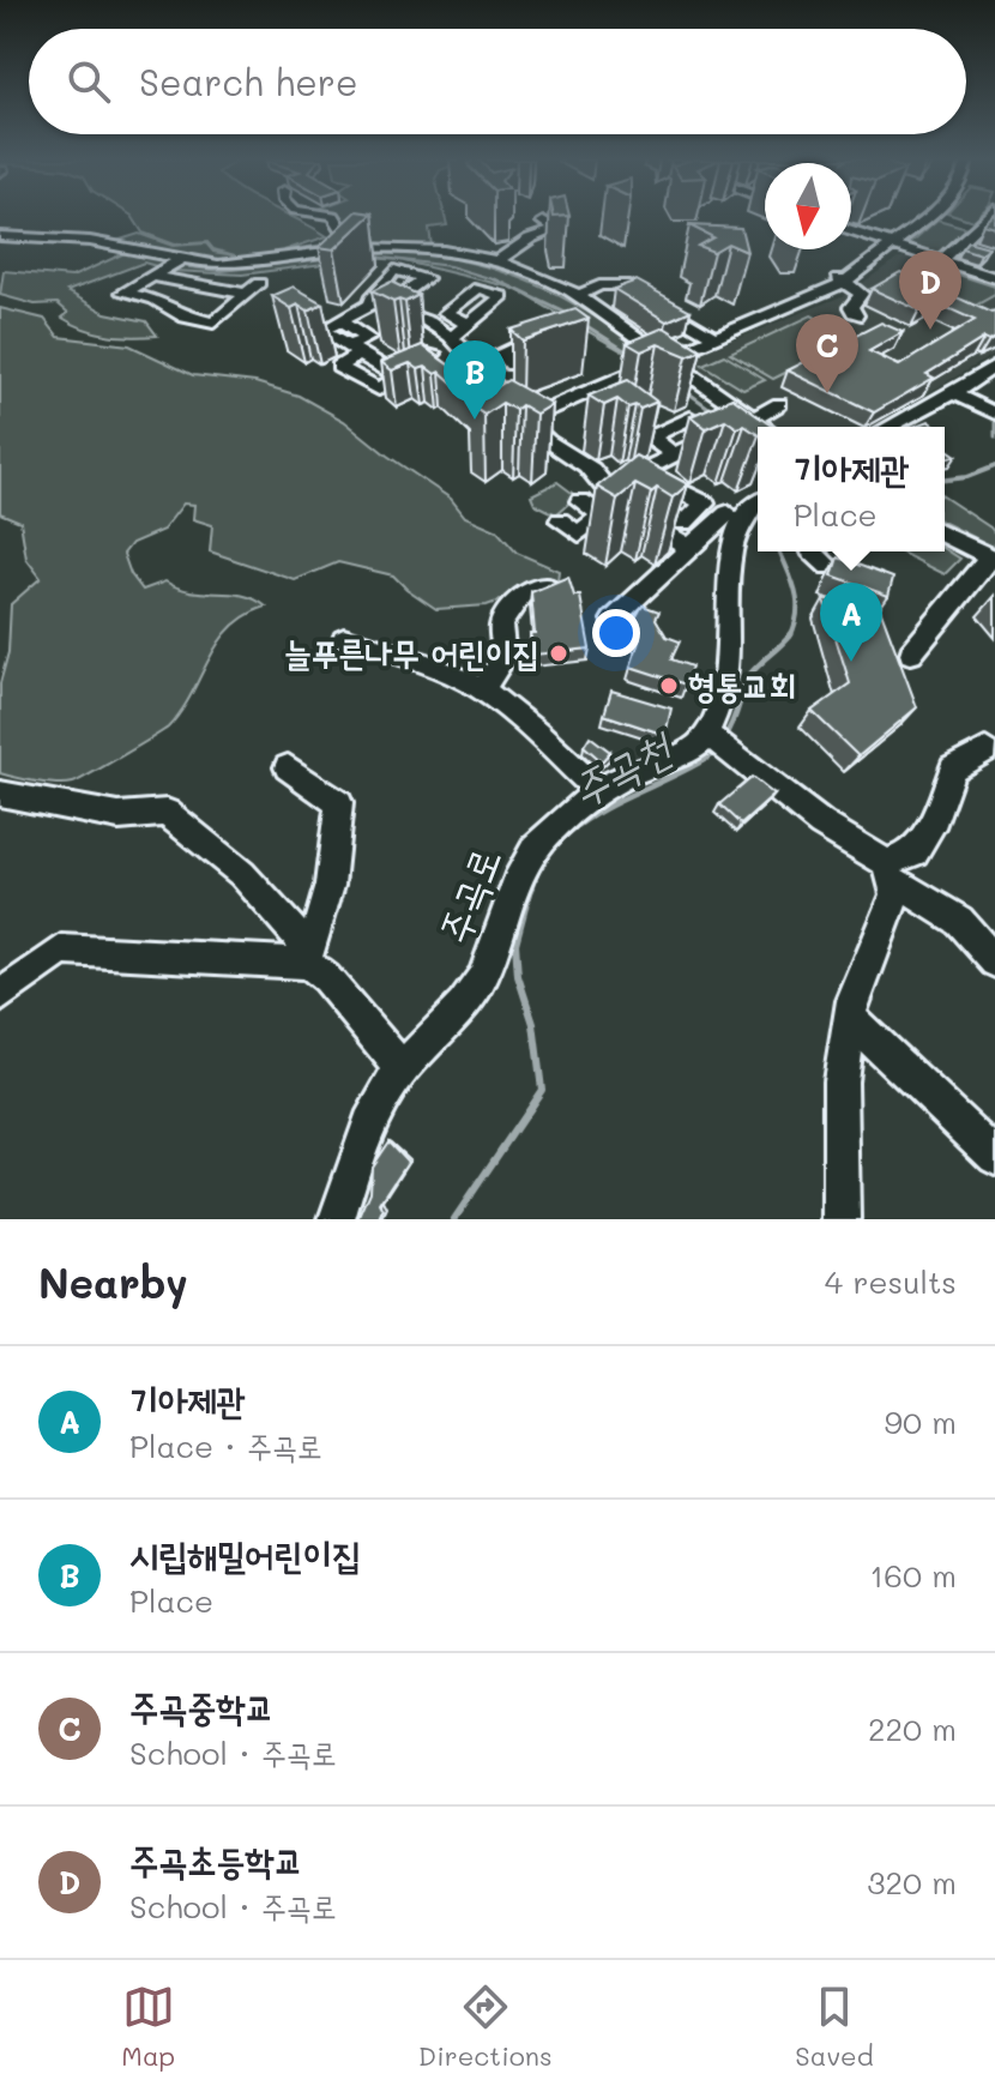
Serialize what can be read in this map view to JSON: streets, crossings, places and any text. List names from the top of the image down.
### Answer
{
  "streets": {
    "street": ["주곡로"]
  },
  "water": ["주곡천"],
  "places": ["늘푸른나무 어린이집", "형통교회"],
  "north": "bottom",
  "page": {
    "search": "Search here",
    "pins": [
      "D",
      "C",
      "B",
      "A"
    ],
    "popup": ["기아제관", "Place"],
    "heading": ["Nearby", "4 results"],
    "list": [
      {
        "mark": "A",
        "name": "기아제관",
        "note": "Place · 주곡로",
        "value": "90 m"
      },
      {
        "mark": "B",
        "name": "시립해밀어린이집",
        "note": "Place",
        "value": "160 m"
      },
      {
        "mark": "C",
        "name": "주곡중학교",
        "note": "School · 주곡로",
        "value": "220 m"
      },
      {
        "mark": "D",
        "name": "주곡초등학교",
        "note": "School · 주곡로",
        "value": "320 m"
      }
    ],
    "nav": ["Map", "Directions", "Saved"]
  }
}
